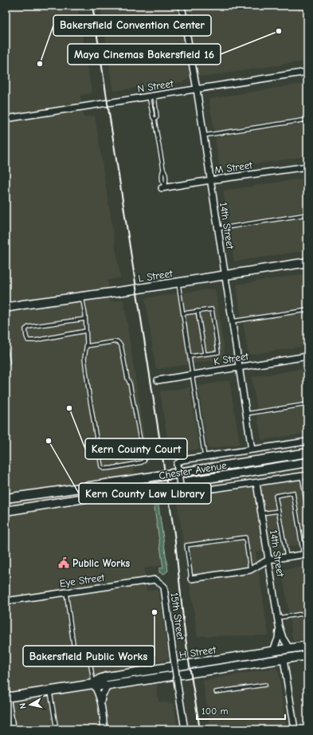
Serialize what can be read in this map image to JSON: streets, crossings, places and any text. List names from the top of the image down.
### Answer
{
  "streets": {
    "street": [
      "N Street",
      "M Street",
      "14th Street",
      "L Street",
      "K Street",
      "Chester Avenue",
      "Eye Street",
      "15th Street",
      "H Street"
    ]
  },
  "crossings": [
    ["N Street", "14th Street"],
    ["M Street", "14th Street"],
    ["14th Street", "L Street"],
    ["14th Street", "K Street"],
    ["14th Street", "H Street"],
    ["Eye Street", "15th Street"]
  ],
  "places": {
    "other": [
      "Maya Cinemas Bakersfield 16",
      "Bakersfield Convention Center",
      "Kern County Court",
      "Kern County Law Library",
      "Bakersfield Public Works"
    ],
    "public building": ["Public Works"]
  },
  "scale_bar": "100 m",
  "north": "left"
}
